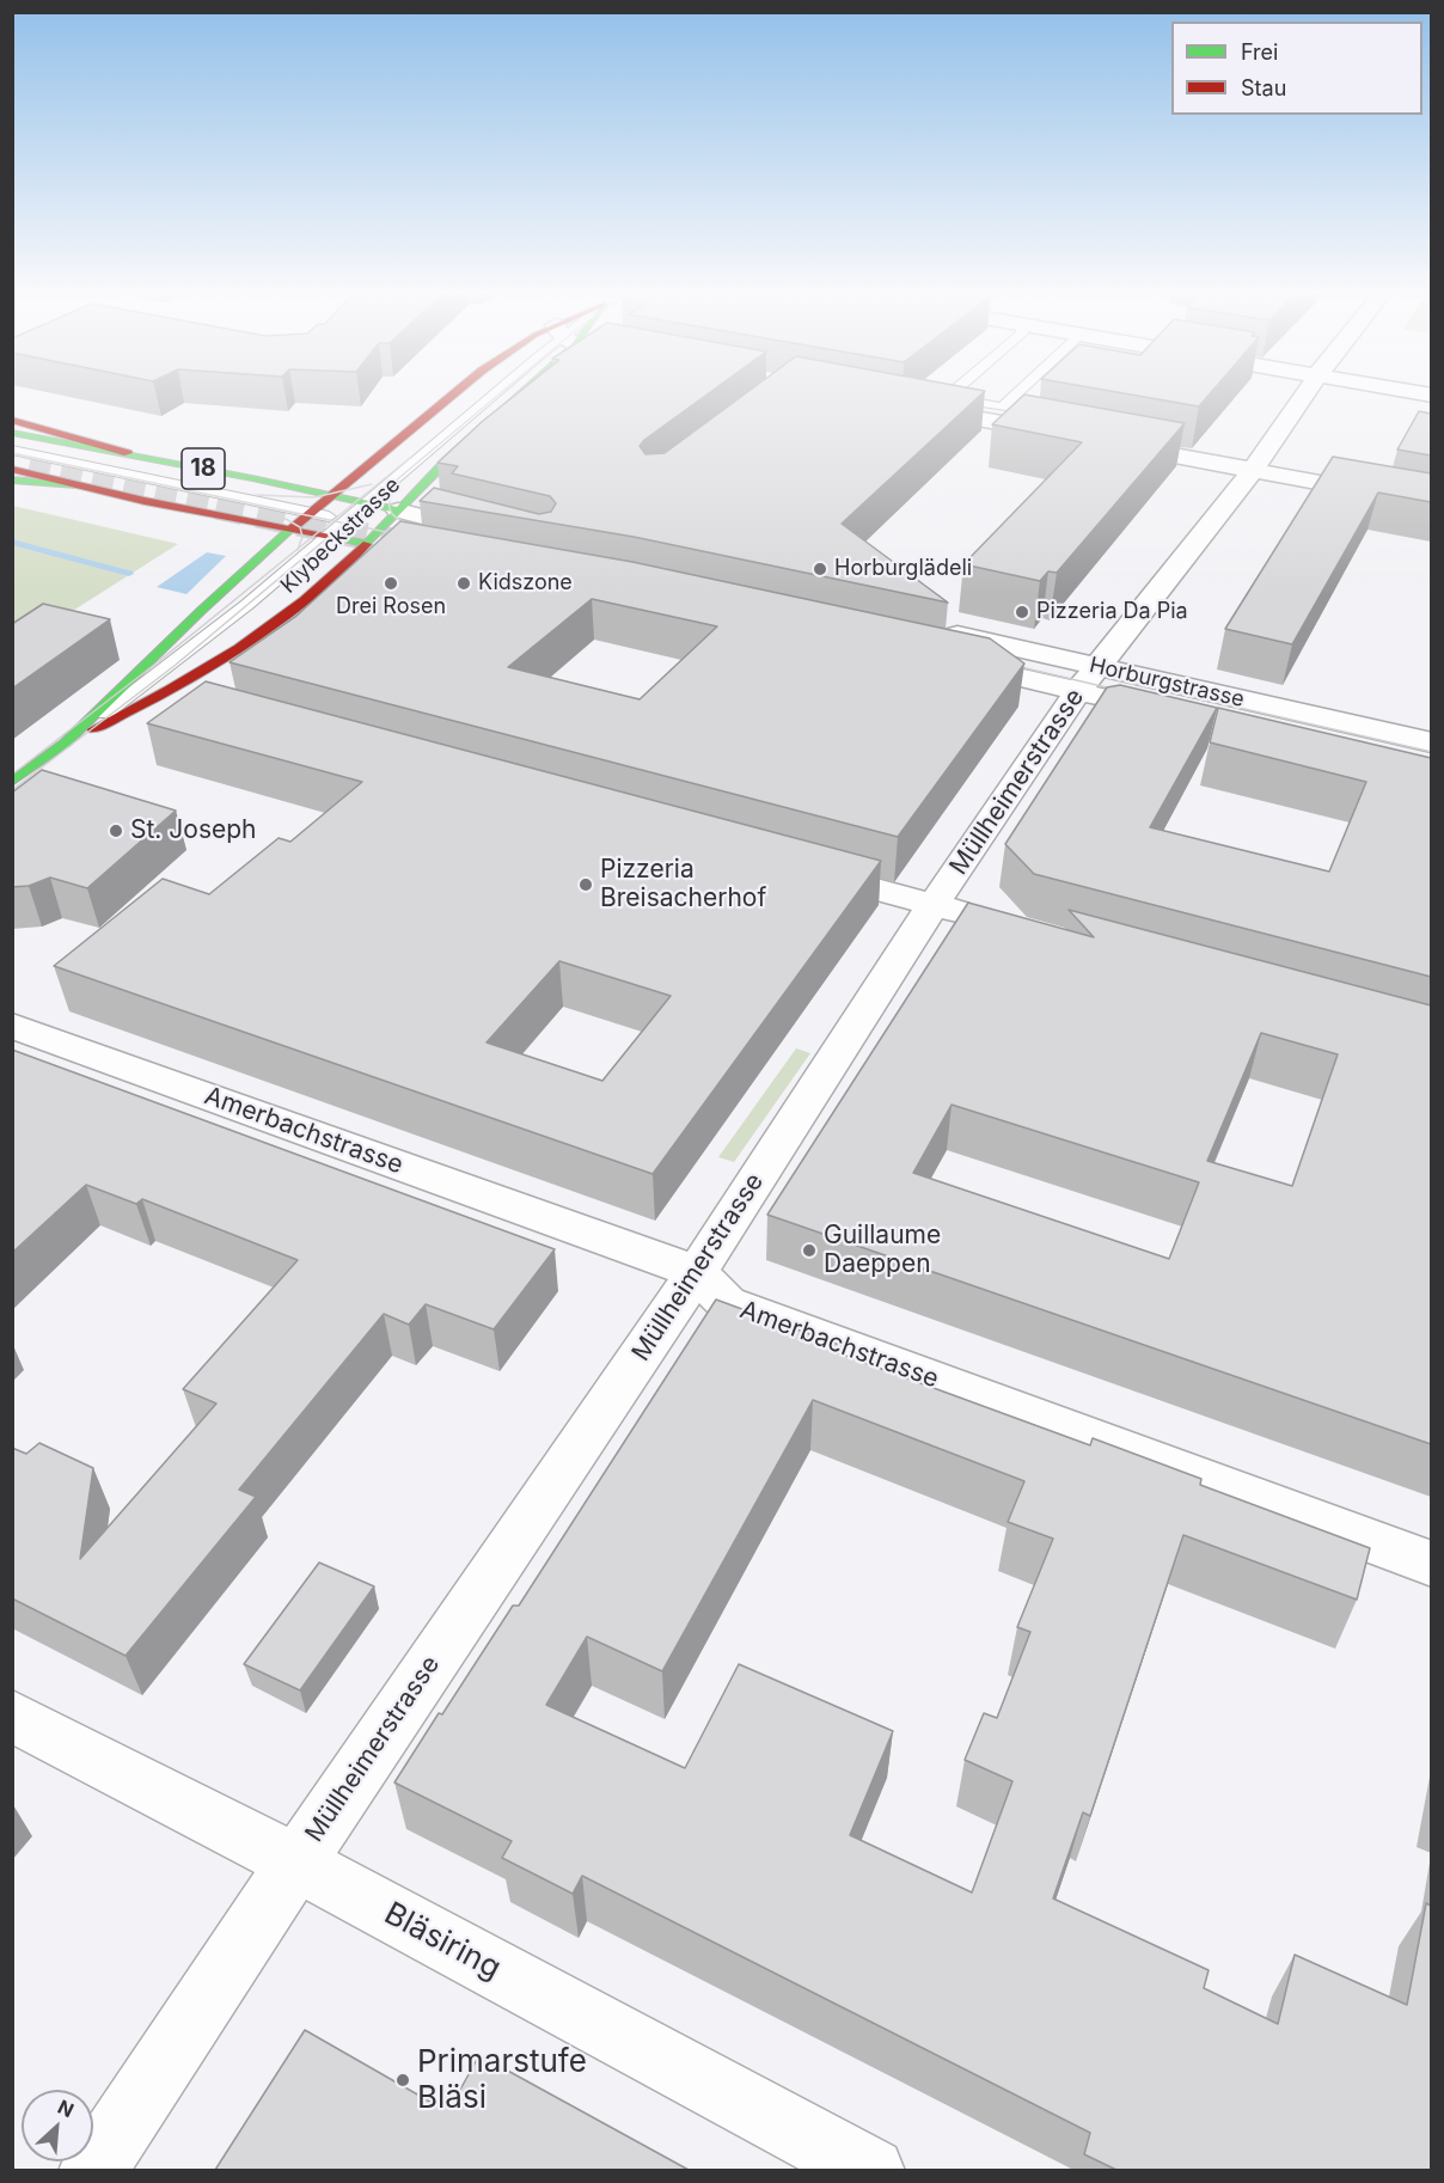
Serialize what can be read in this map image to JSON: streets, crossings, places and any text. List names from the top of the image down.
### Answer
{
  "streets": {
    "main road": ["18", "Klybeckstrasse"],
    "street": [
      "Horburgstrasse",
      "Müllheimerstrasse",
      "Amerbachstrasse",
      "Bläsiring"
    ]
  },
  "crossings": [
    ["18", "Klybeckstrasse"],
    ["Horburgstrasse", "Müllheimerstrasse"],
    ["Müllheimerstrasse", "Amerbachstrasse"],
    ["Müllheimerstrasse", "Bläsiring"]
  ],
  "places": [
    "Horburglädeli",
    "Drei Rosen",
    "Kidszone",
    "Pizzeria Da Pia",
    "St. Joseph",
    "Pizzeria Breisacherhof",
    "Guillaume Daeppen",
    "Primarstufe Bläsi"
  ],
  "legend": ["Frei", "Stau"],
  "north": "top right"
}
